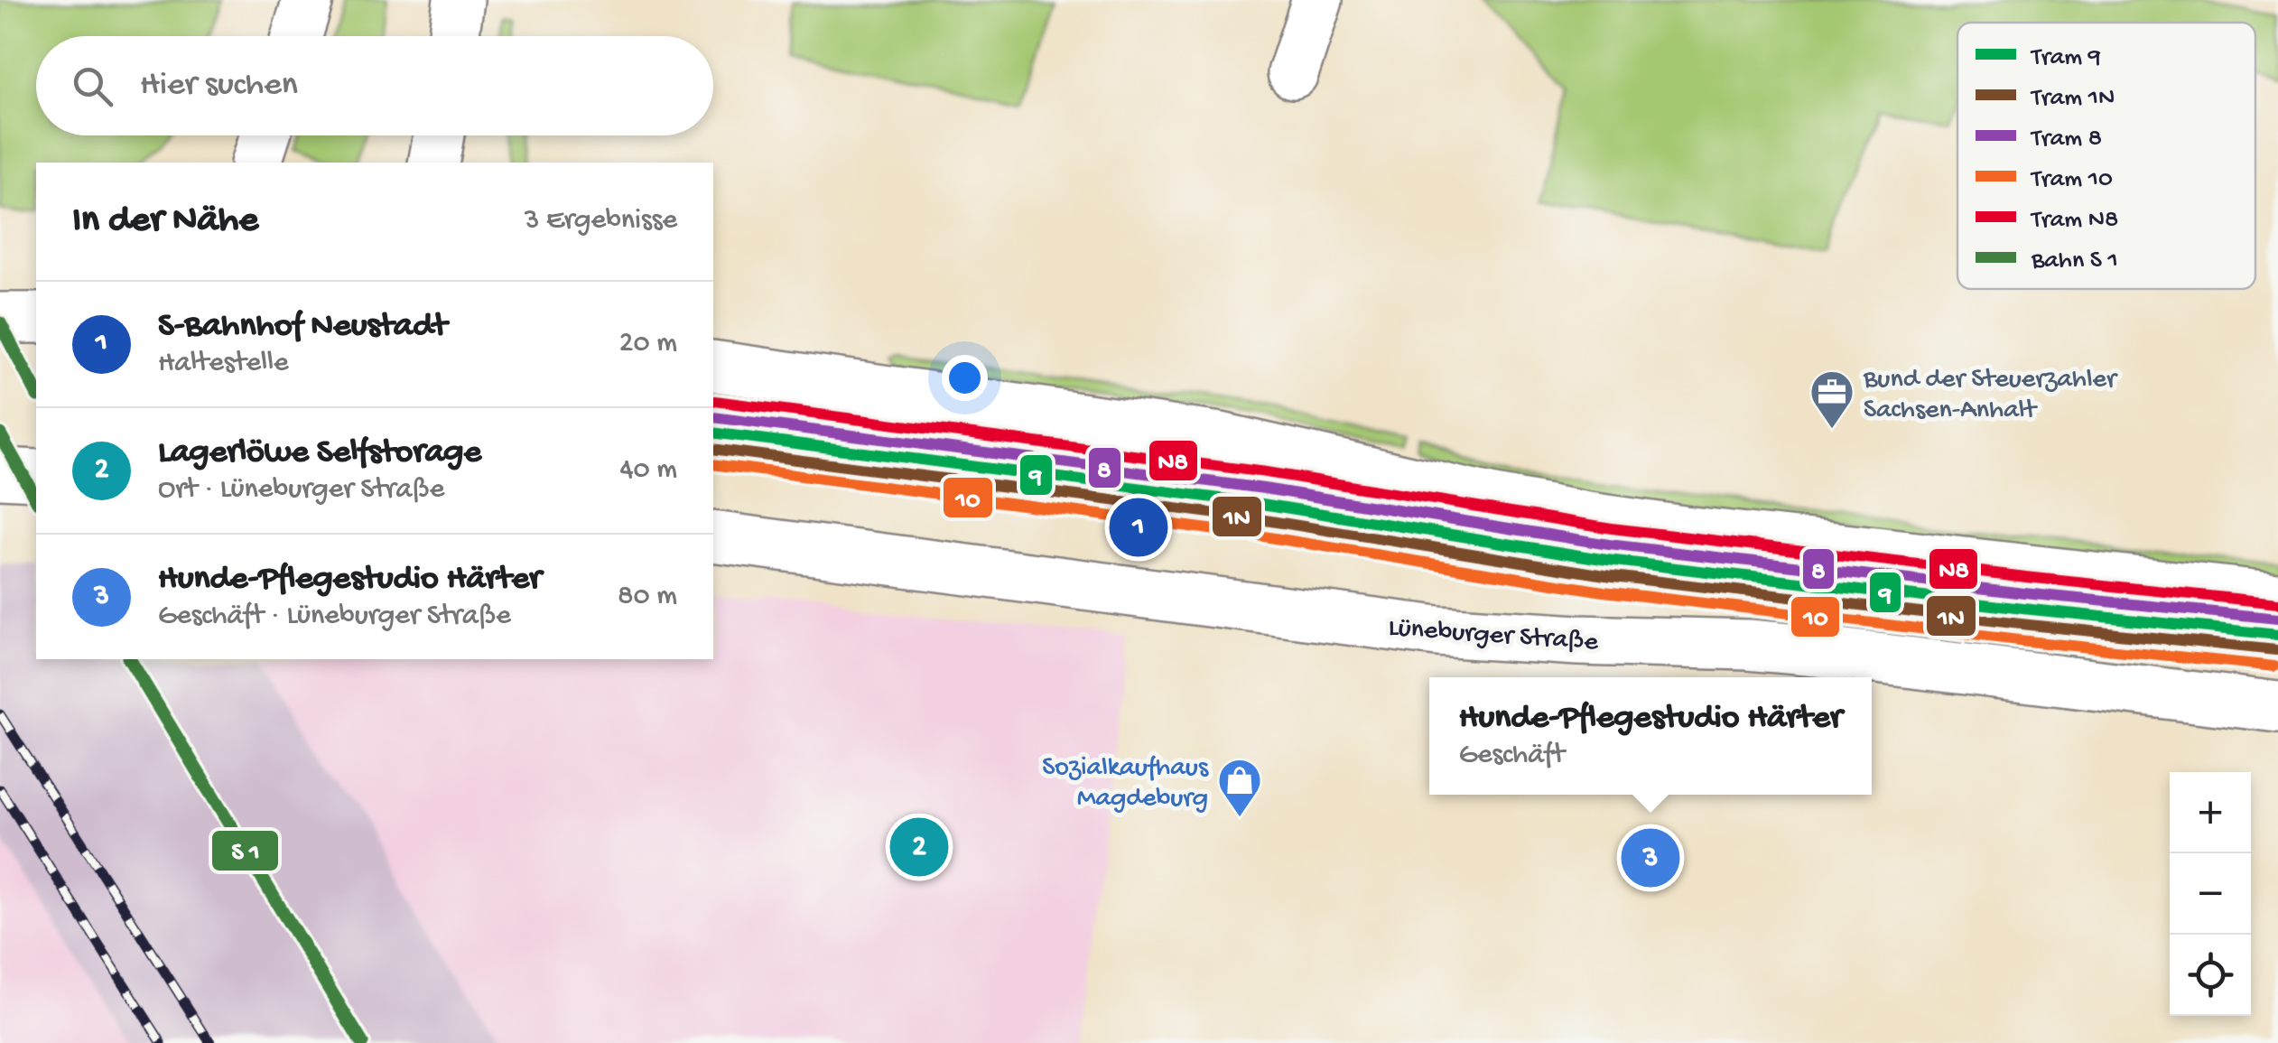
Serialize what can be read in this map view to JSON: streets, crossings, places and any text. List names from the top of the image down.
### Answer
{
  "streets": {
    "main road": ["Lüneburger Straße"]
  },
  "places": {
    "office": ["Bund der Steuerzahler Sachsen-Anhalt"],
    "shop": ["Sozialkaufhaus Magdeburg"]
  },
  "lines": [
    "tram line N8",
    "tram line 8",
    "tram line 9",
    "tram line 1N",
    "tram line 10"
  ],
  "legend": [
    "Tram 9",
    "Tram 1N",
    "Tram 8",
    "Tram 10",
    "Tram N8",
    "Bahn S 1"
  ],
  "page": {
    "search": "Hier suchen",
    "heading": ["In der Nähe", "3 Ergebnisse"],
    "list": [
      {
        "mark": "1",
        "name": "S-Bahnhof Neustadt",
        "note": "Haltestelle",
        "value": "20 m"
      },
      {
        "mark": "2",
        "name": "Lagerlöwe Selfstorage",
        "note": "Ort · Lüneburger Straße",
        "value": "40 m"
      },
      {
        "mark": "3",
        "name": "Hunde-Pflegestudio Härter",
        "note": "Geschäft · Lüneburger Straße",
        "value": "80 m"
      }
    ],
    "pins": ["1", "2", "3"],
    "popup": ["Hunde-Pflegestudio Härter", "Geschäft"],
    "map_buttons": ["+", "−"]
  }
}
